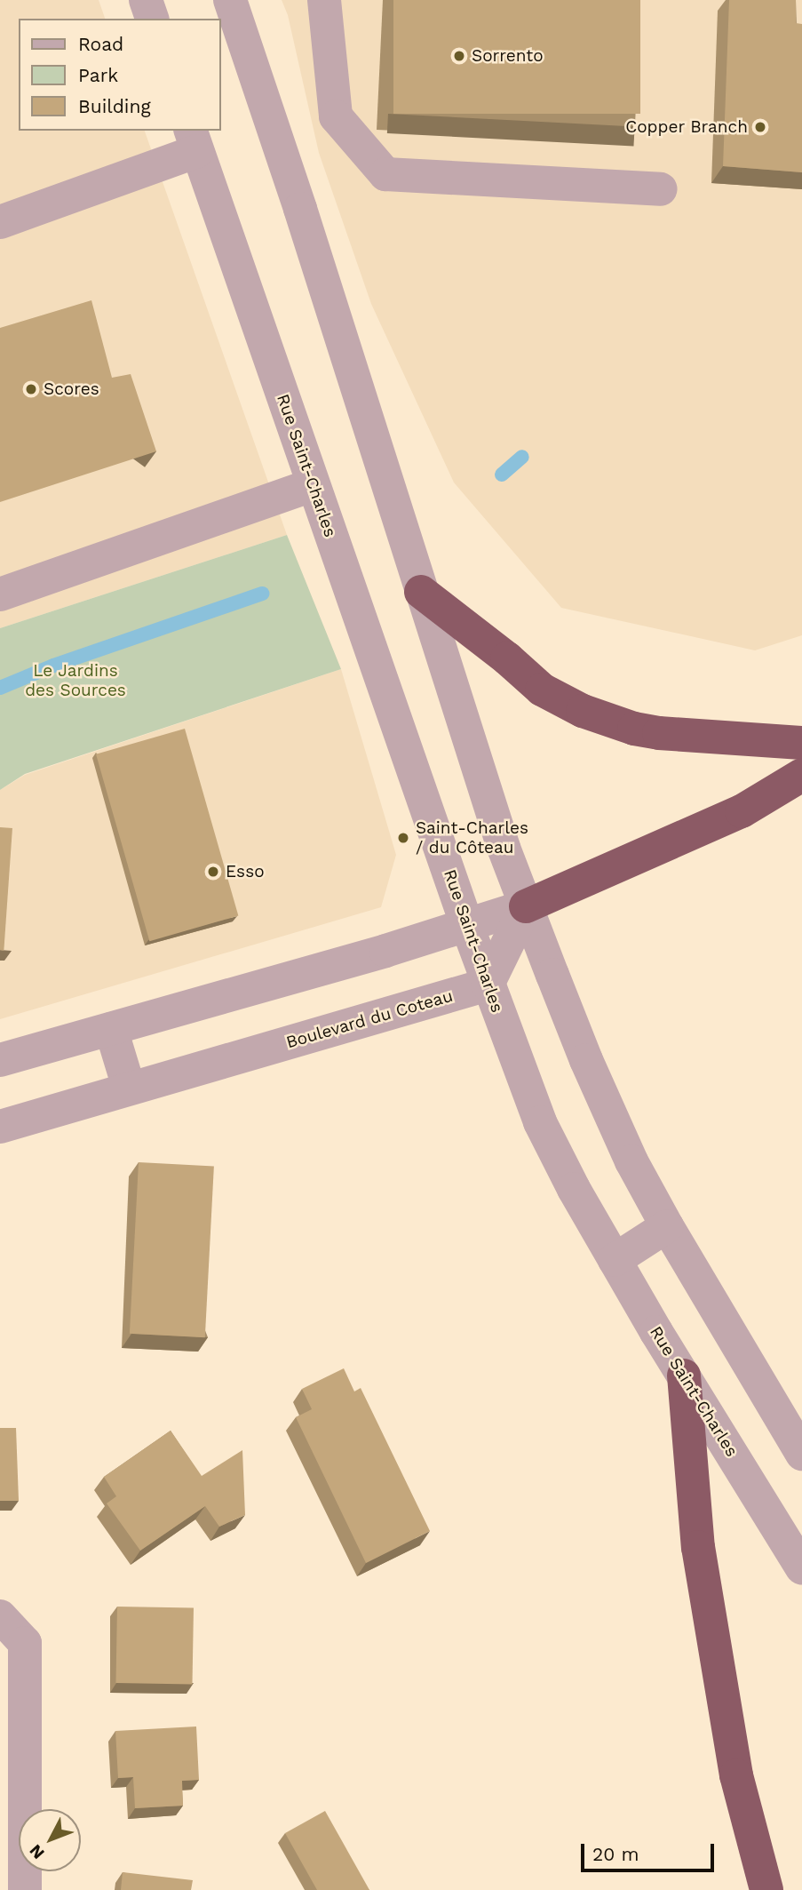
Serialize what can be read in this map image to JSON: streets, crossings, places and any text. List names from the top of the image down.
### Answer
{
  "streets": {
    "street": ["Rue Saint-Charles", "Boulevard du Coteau"]
  },
  "crossings": [
    ["Rue Saint-Charles", "Boulevard du Coteau"]
  ],
  "parks": ["Le Jardins des Sources"],
  "places": [
    "Sorrento",
    "Copper Branch",
    "Scores",
    "Saint-Charles / du Côteau",
    "Esso"
  ],
  "legend": ["Road", "Park", "Building"],
  "scale_bar": "20 m",
  "north": "bottom left"
}
